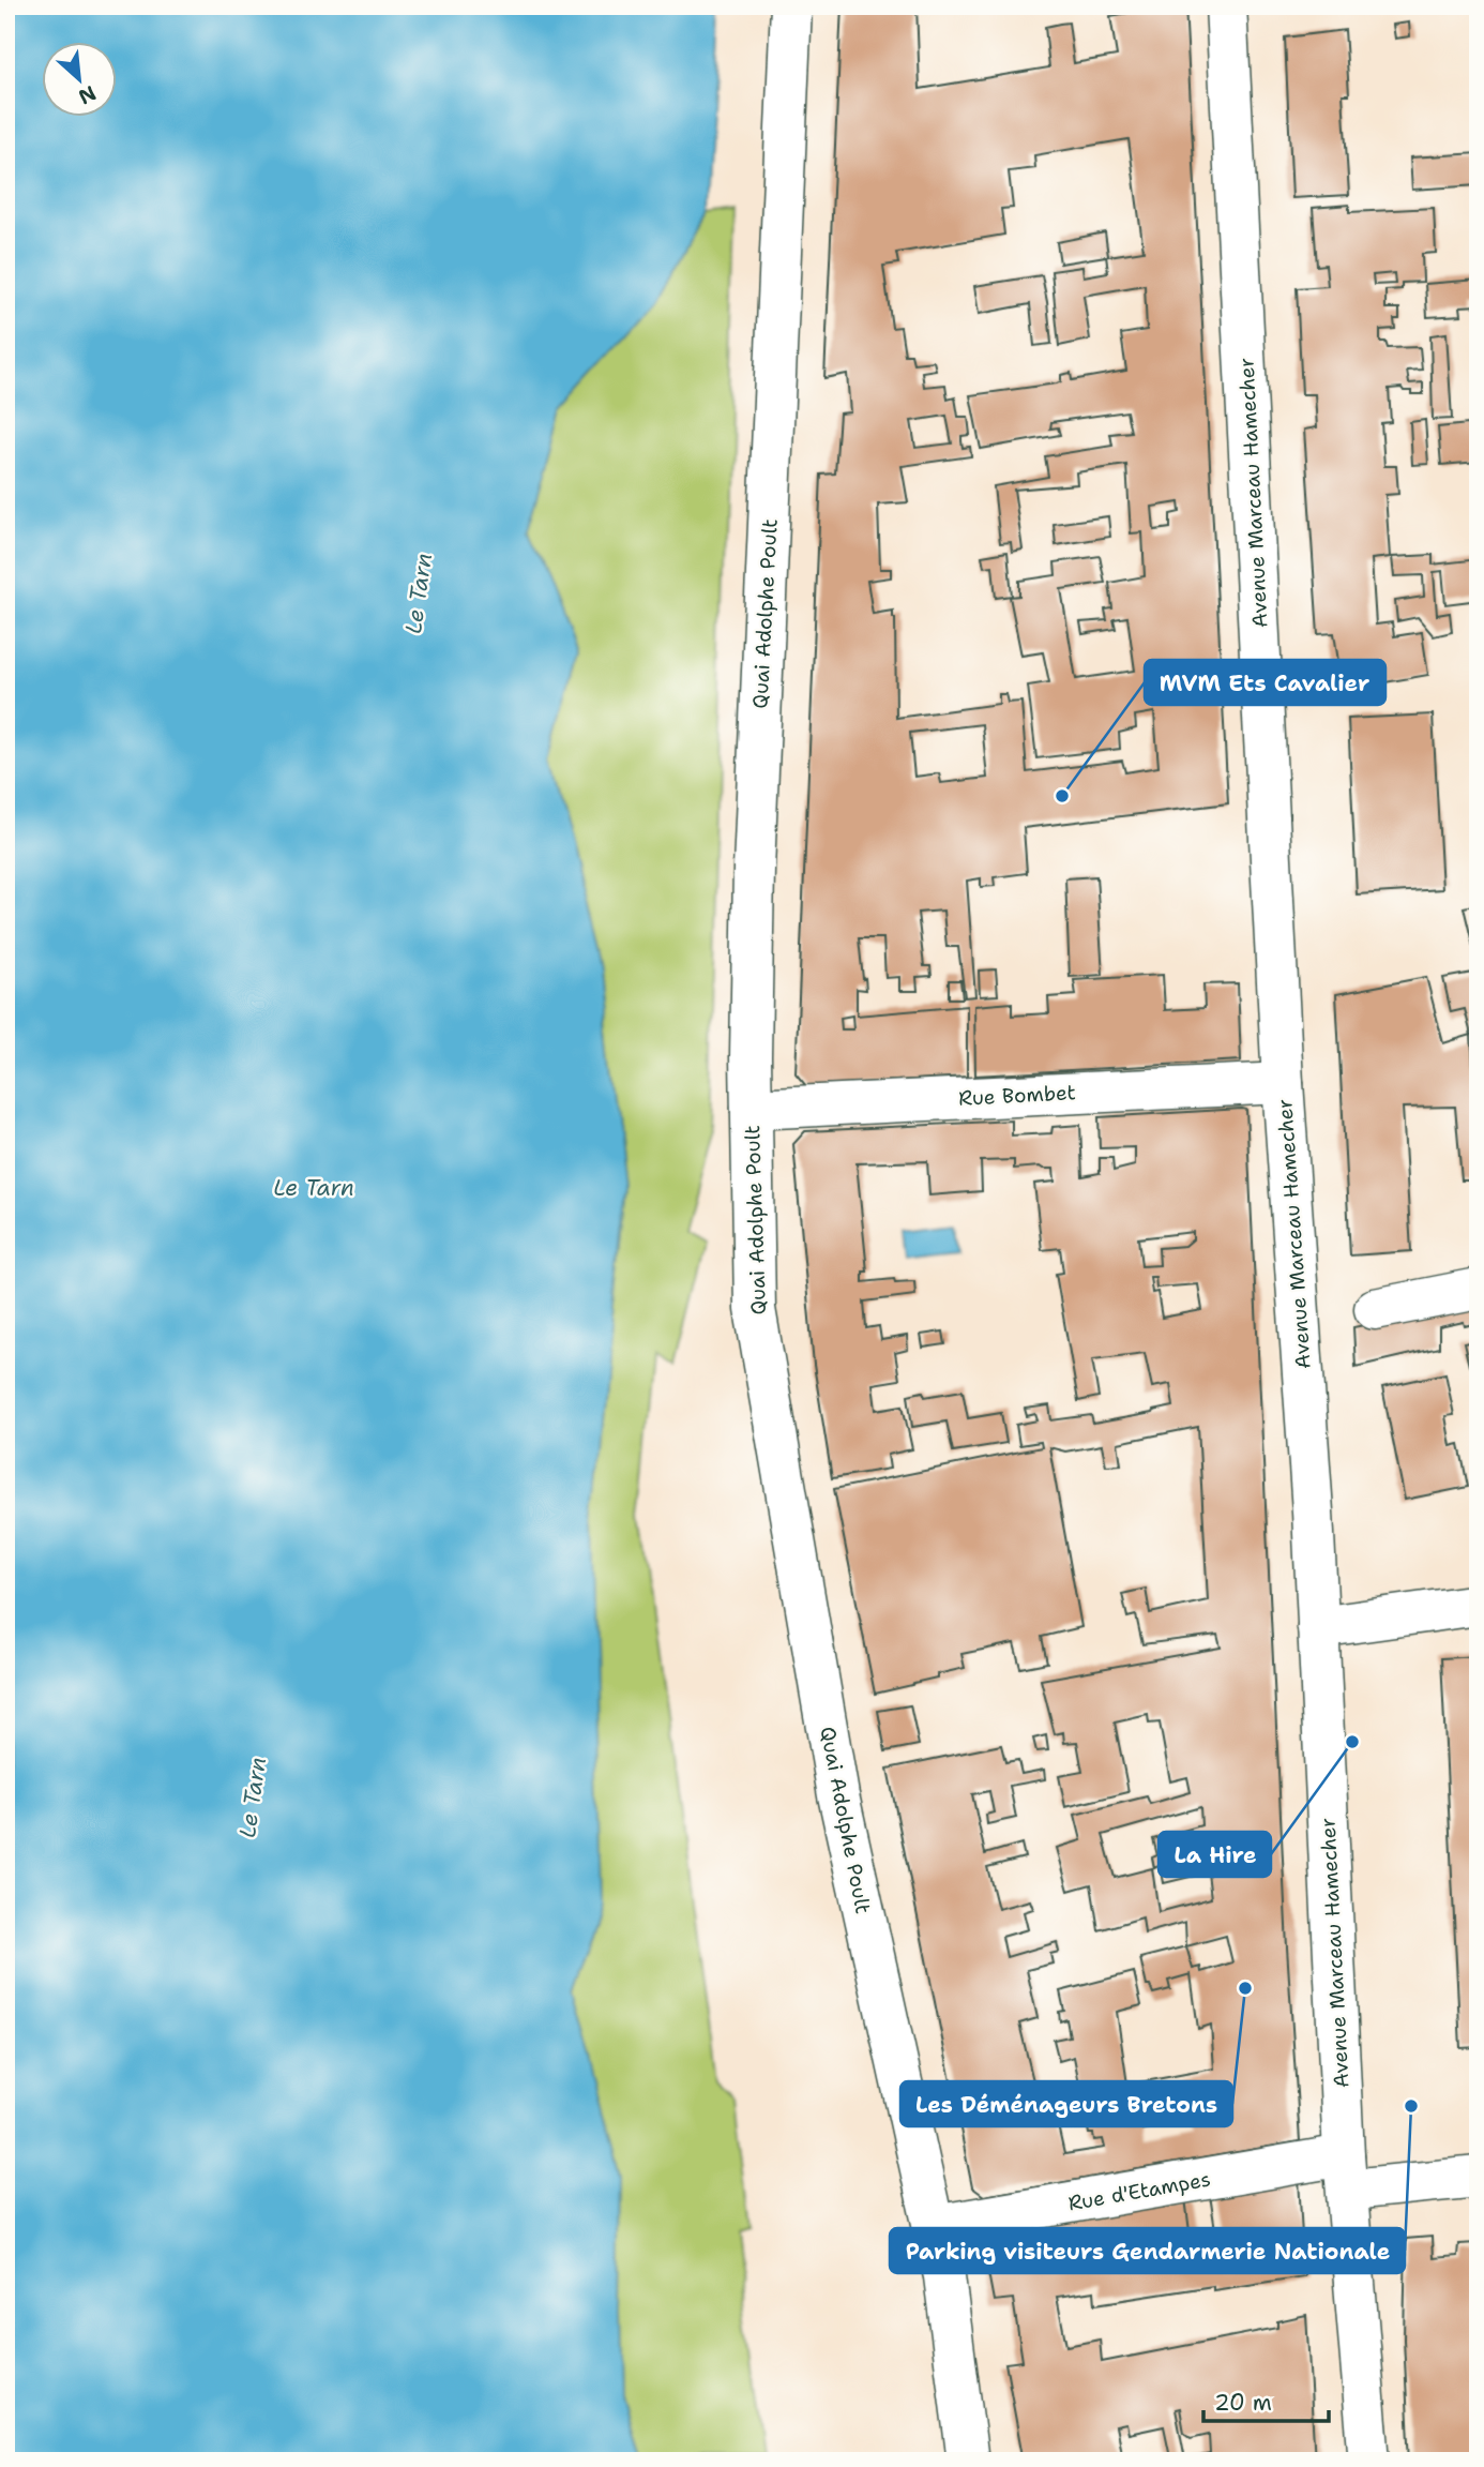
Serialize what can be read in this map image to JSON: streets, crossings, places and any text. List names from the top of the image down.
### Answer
{
  "streets": {
    "main road": [
      "Avenue Marceau Hamecher",
      "Quai Adolphe Poult",
      "Rue Bombet",
      "Rue d'Etampes"
    ]
  },
  "crossings": [
    ["Avenue Marceau Hamecher", "Rue Bombet"],
    ["Avenue Marceau Hamecher", "Rue d'Etampes"],
    ["Quai Adolphe Poult", "Rue Bombet"],
    ["Quai Adolphe Poult", "Rue d'Etampes"]
  ],
  "water": ["Le Tarn"],
  "places": [
    "MVM Ets Cavalier",
    "La Hire",
    "Les Déménageurs Bretons",
    "Parking visiteurs Gendarmerie Nationale"
  ],
  "scale_bar": "20 m",
  "north": "bottom right"
}
